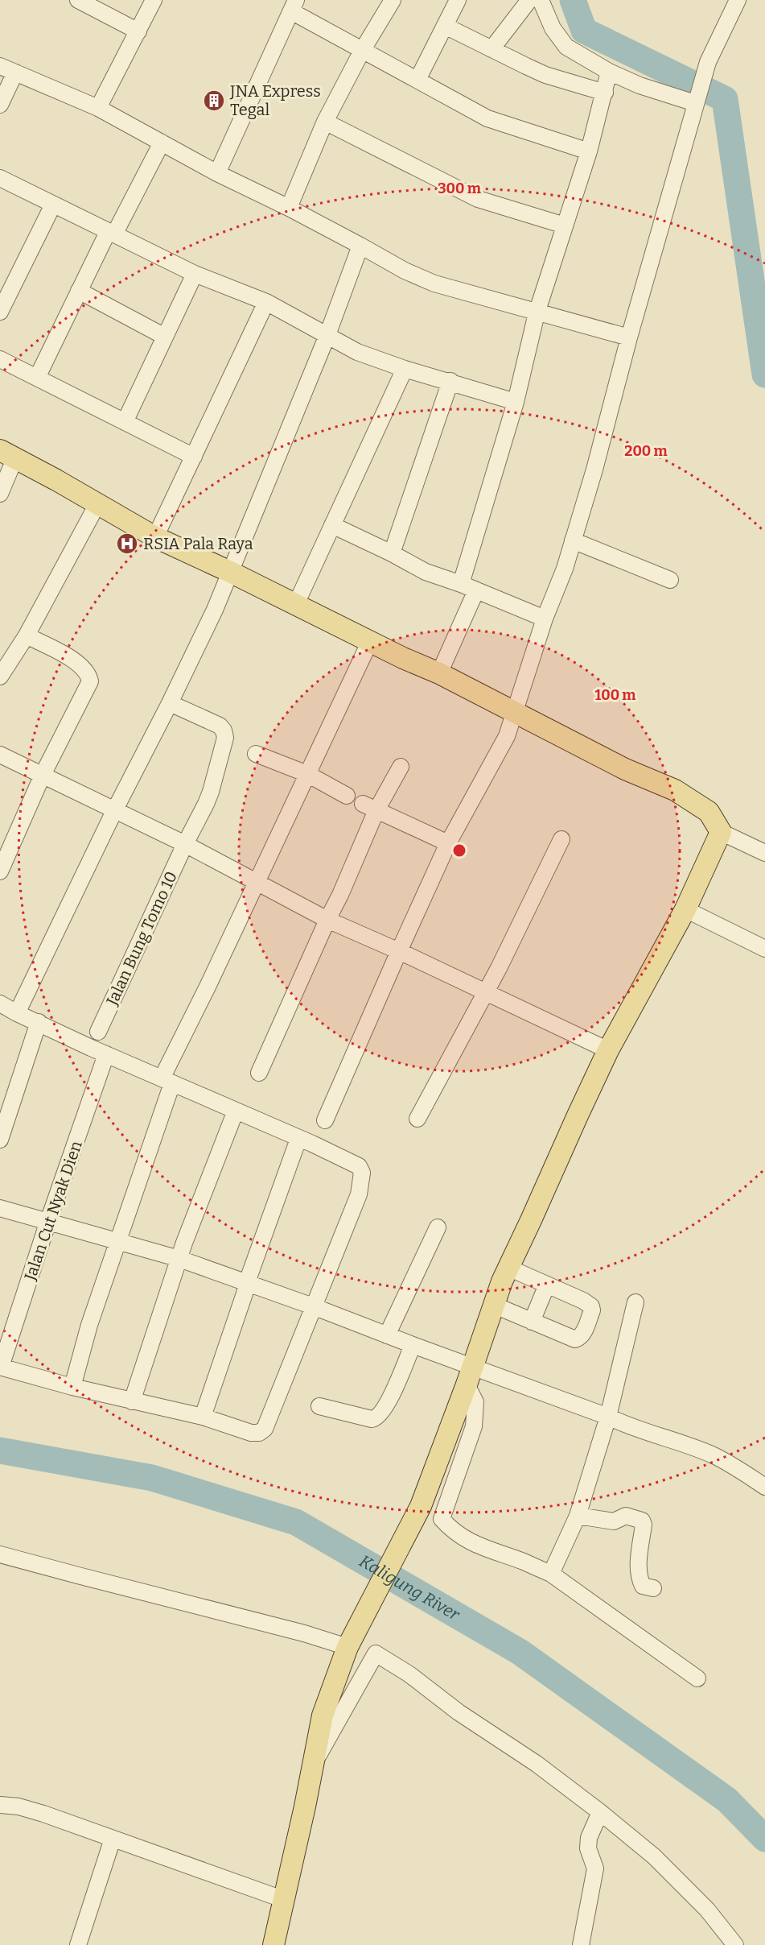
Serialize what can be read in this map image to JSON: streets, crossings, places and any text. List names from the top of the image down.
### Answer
{
  "streets": {
    "street": ["Jalan Bung Tomo 10", "Jalan Cut Nyak Dien"]
  },
  "water": ["Kaligung River"],
  "places": {
    "building": ["JNA Express Tegal"],
    "hospital": ["RSIA Pala Raya"]
  },
  "rings": ["300 m", "200 m", "100 m"]
}
